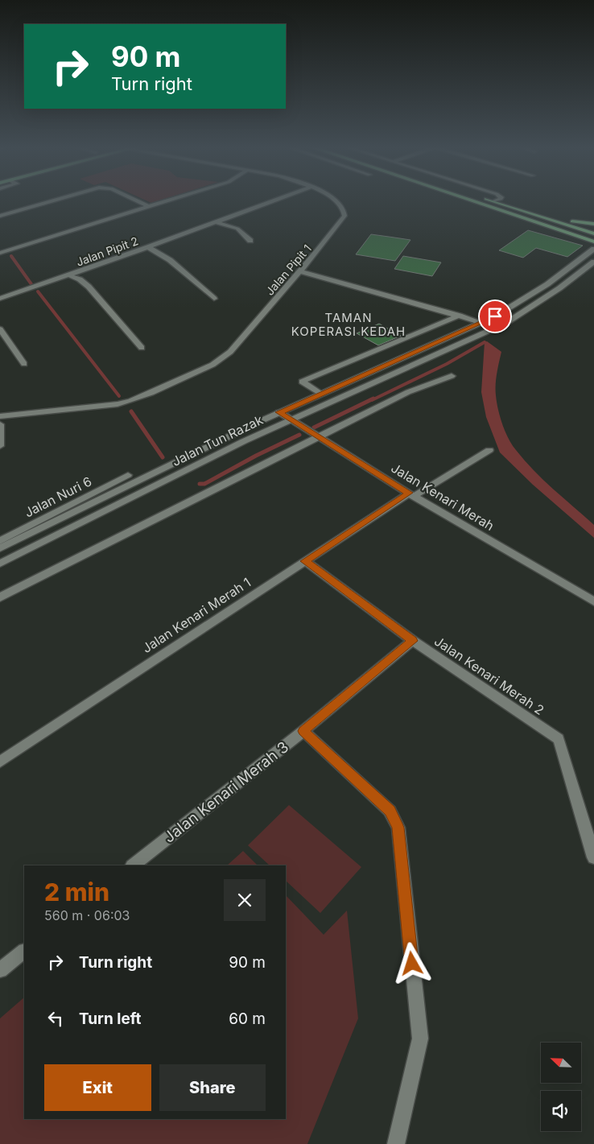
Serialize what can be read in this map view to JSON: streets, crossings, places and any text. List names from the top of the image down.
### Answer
{
  "streets": {
    "street": [
      "Jalan Pipit 2",
      "Jalan Pipit 1",
      "Jalan Tun Razak",
      "Jalan Nuri 6",
      "Jalan Kenari Merah",
      "Jalan Kenari Merah 1",
      "Jalan Kenari Merah 2",
      "Jalan Kenari Merah 3"
    ]
  },
  "crossings": [
    ["Jalan Tun Razak", "Jalan Nuri 6"],
    ["Jalan Tun Razak", "Jalan Kenari Merah"],
    ["Jalan Kenari Merah", "Jalan Kenari Merah 1"],
    ["Jalan Kenari Merah 1", "Jalan Kenari Merah 2"],
    ["Jalan Kenari Merah 2", "Jalan Kenari Merah 3"]
  ],
  "districts": ["TAMAN KOPERASI KEDAH"],
  "north": "top left",
  "page": {
    "turn": ["90 m", "Turn right"],
    "heading": ["2 min", "560 m · 06:03"],
    "list": [
      {
        "name": "Turn right",
        "value": "90 m"
      },
      {
        "name": "Turn left",
        "value": "60 m"
      }
    ],
    "buttons": ["Exit", "Share"]
  }
}
